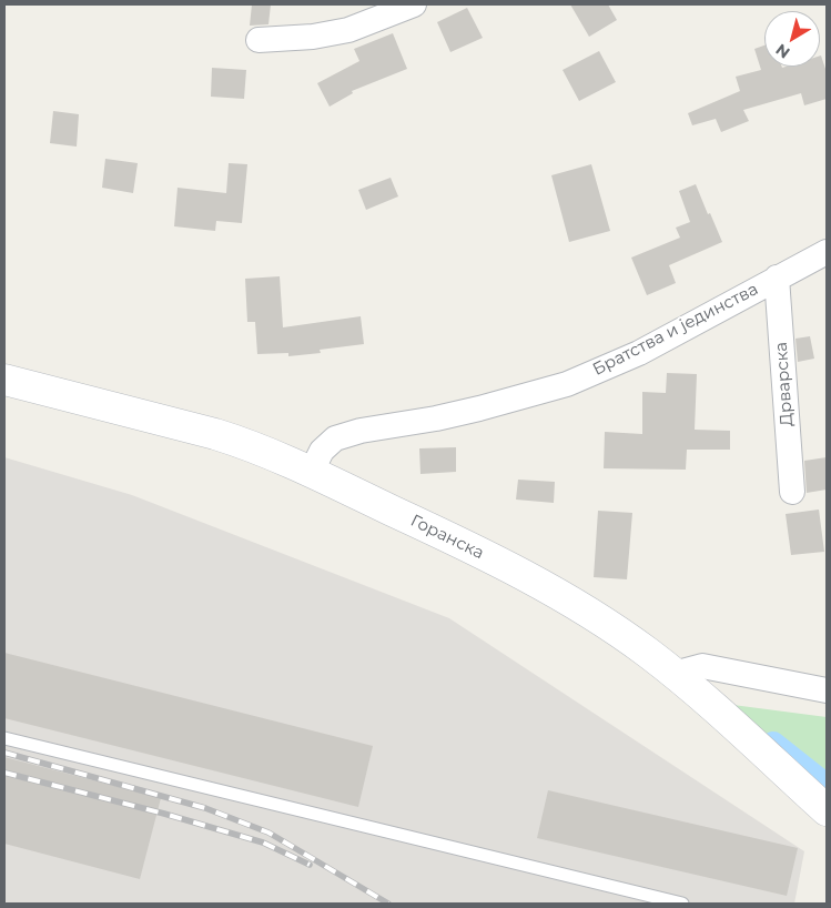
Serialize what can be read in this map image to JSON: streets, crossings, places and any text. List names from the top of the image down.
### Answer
{
  "streets": {
    "main road": ["Горанска"],
    "street": ["Братства и јединства", "Дрварска"]
  },
  "crossings": [
    ["Братства и јединства", "Дрварска"],
    ["Братства и јединства", "Горанска"]
  ],
  "north": "bottom left"
}
